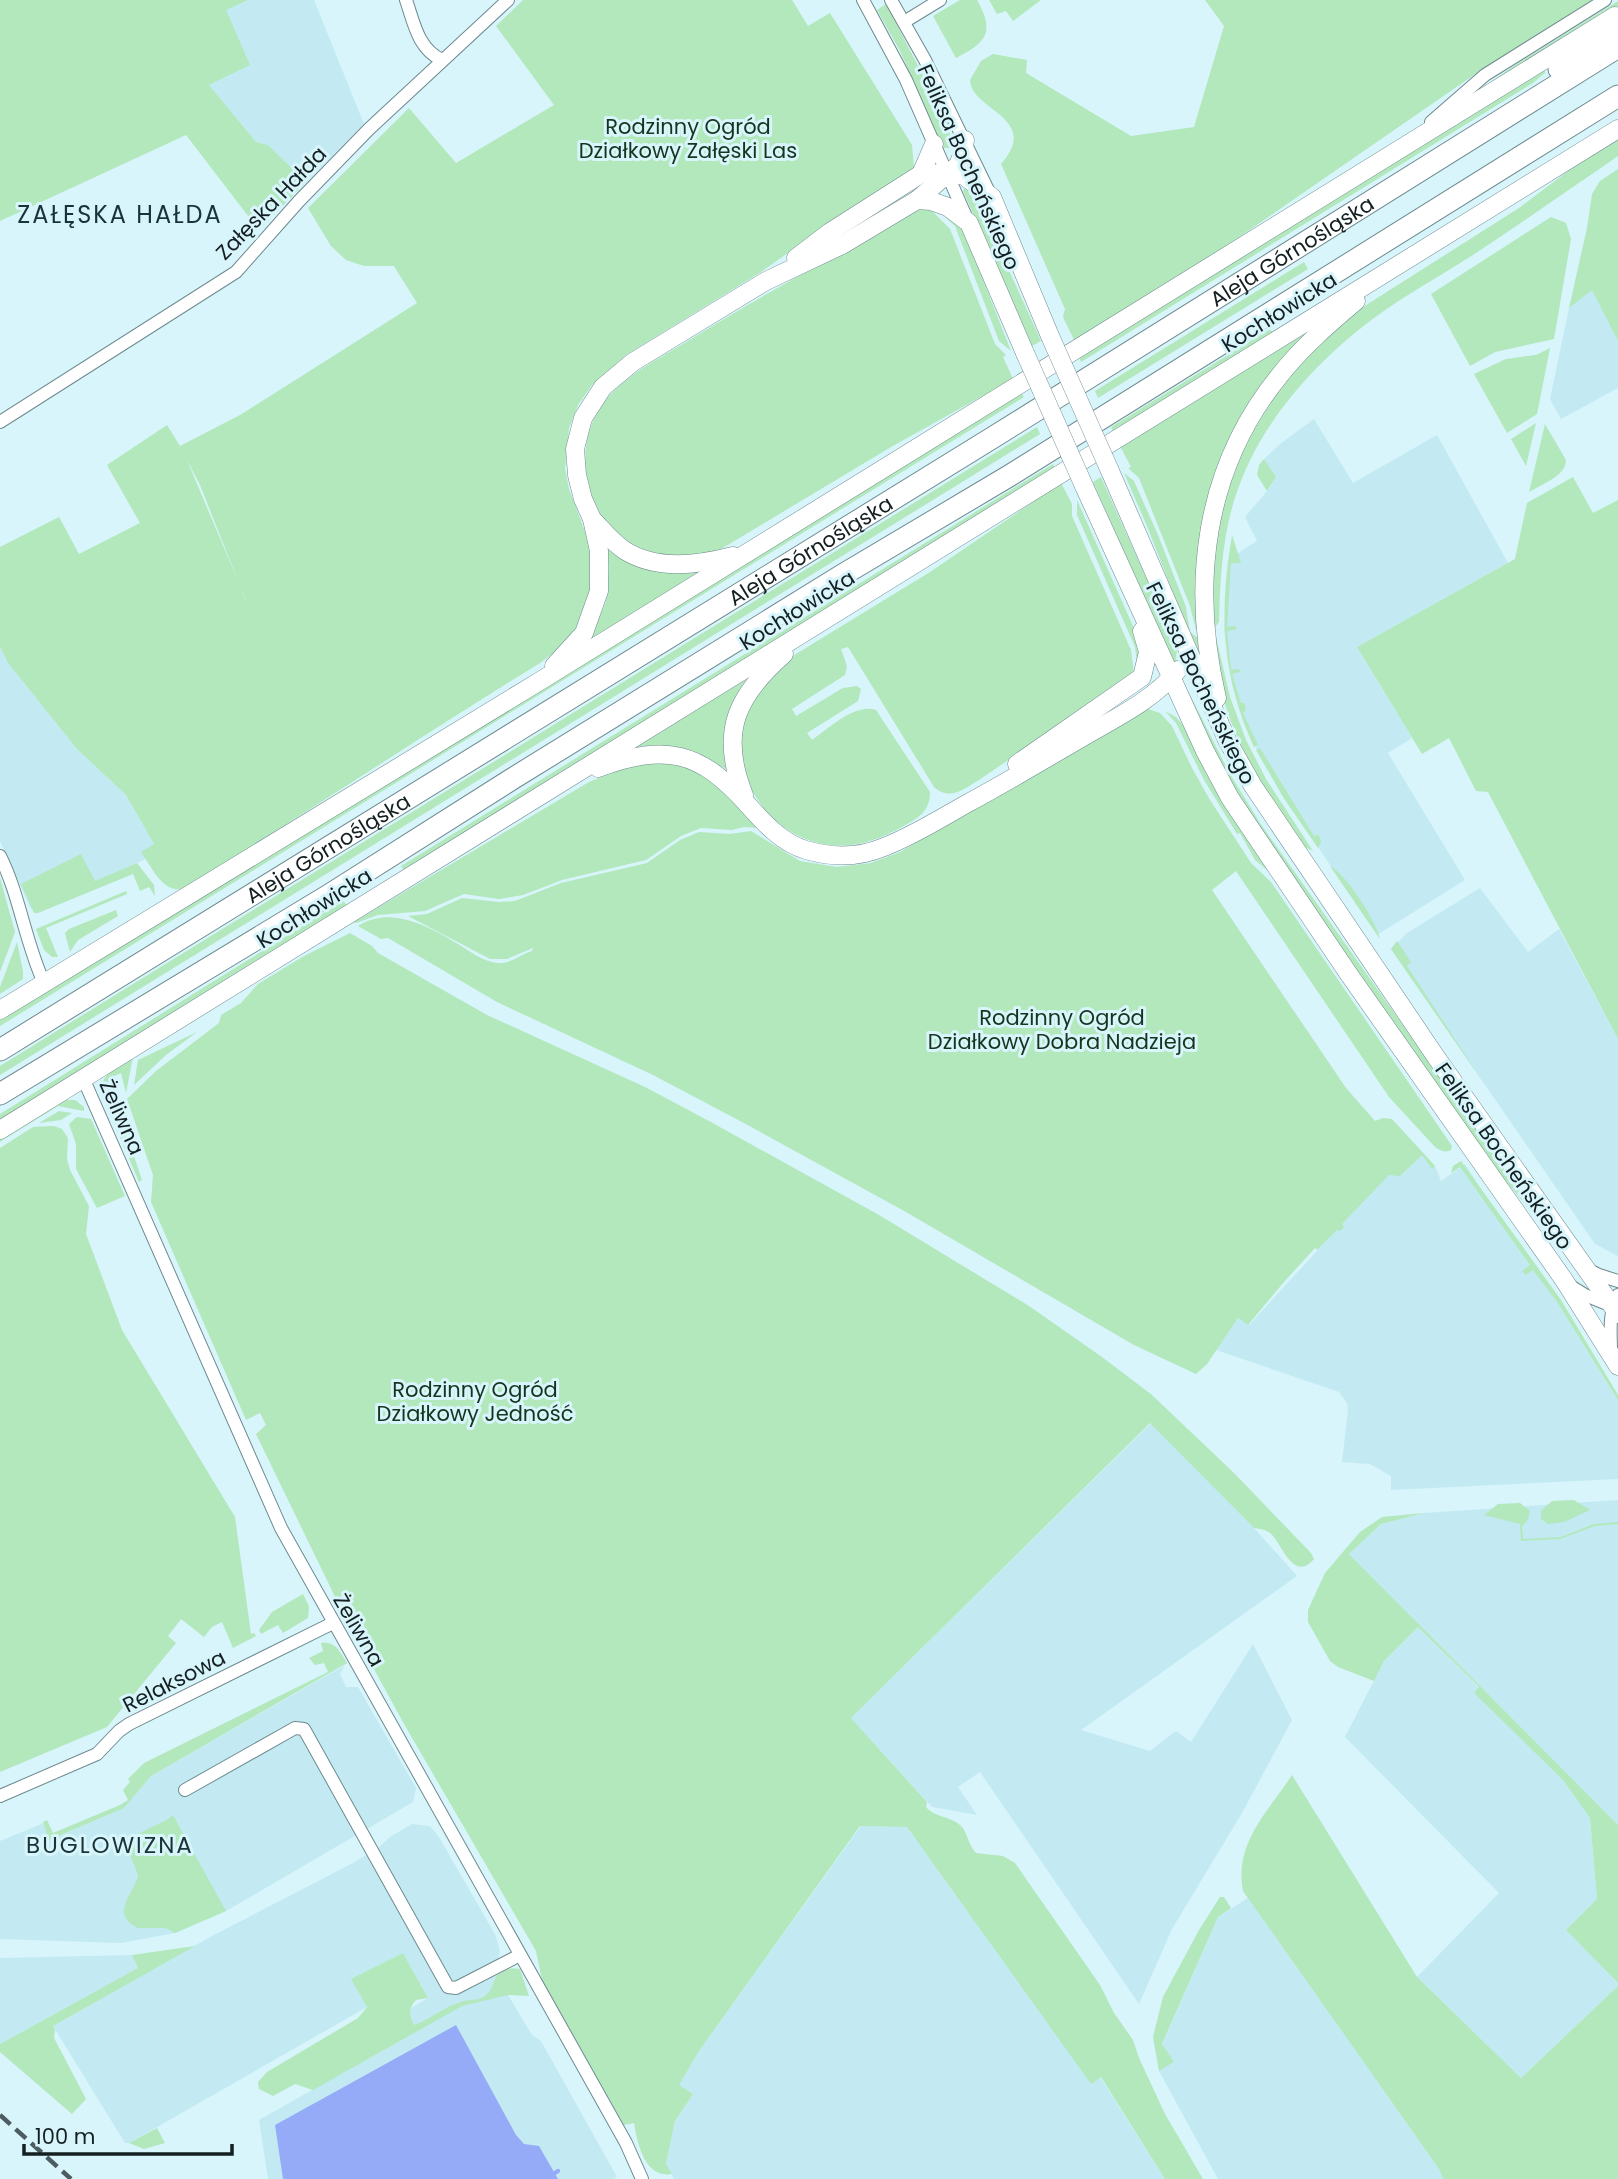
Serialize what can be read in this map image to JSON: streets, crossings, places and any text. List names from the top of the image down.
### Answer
{
  "streets": {
    "highway": ["Aleja Górnośląska"],
    "main road": ["Feliksa Bocheńskiego", "Kochłowicka"],
    "street": ["Załęska Hałda", "Żeliwna", "Relaksowa"]
  },
  "crossings": [
    ["Kochłowicka", "Żeliwna"],
    ["Żeliwna", "Relaksowa"]
  ],
  "districts": ["ZAŁĘSKA HAŁDA", "BUGLOWIZNA"],
  "parks": ["Rodzinny Ogród Działkowy Załęski Las", "Rodzinny Ogród Działkowy Dobra Nadzieja", "Rodzinny Ogród Działkowy Jedność"],
  "scale_bar": "100 m"
}
